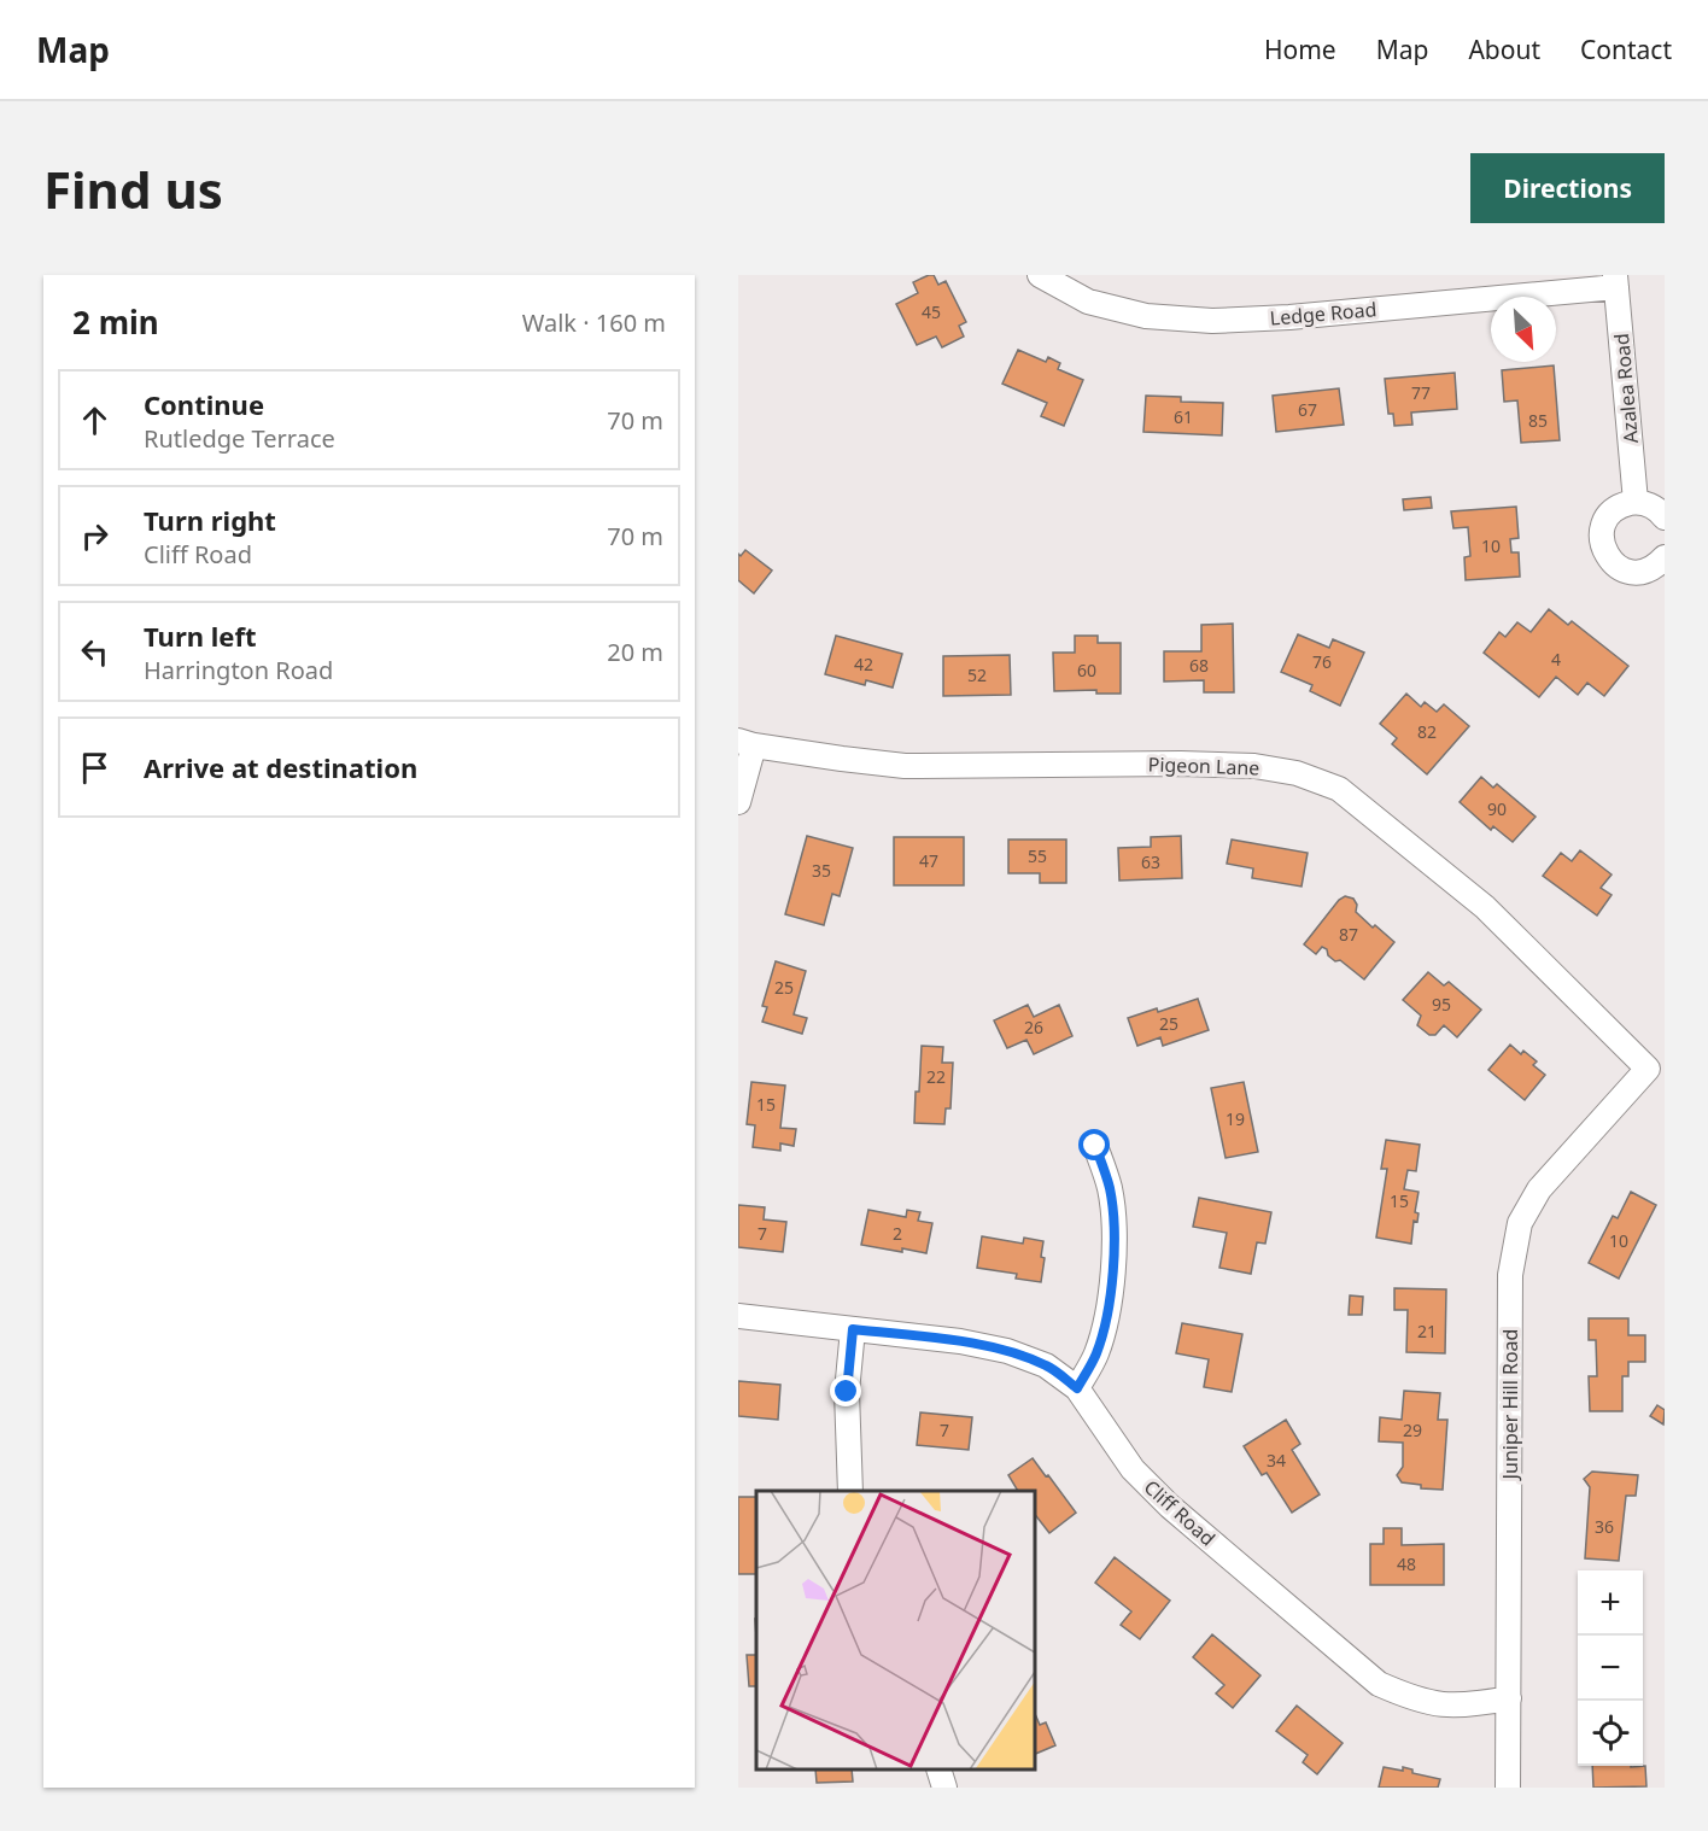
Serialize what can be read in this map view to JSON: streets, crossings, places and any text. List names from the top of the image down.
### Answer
{
  "streets": {
    "street": [
      "Ledge Road",
      "Azalea Road",
      "Pigeon Lane",
      "Juniper Hill Road",
      "Cliff Road"
    ]
  },
  "crossings": [
    ["Ledge Road", "Azalea Road"],
    ["Pigeon Lane", "Juniper Hill Road"],
    ["Juniper Hill Road", "Cliff Road"]
  ],
  "house_numbers": [
    "45",
    "77",
    "67",
    "61",
    "85",
    "10",
    "4",
    "76",
    "42",
    "68",
    "60",
    "52",
    "82",
    "90",
    "55",
    "47",
    "63",
    "35",
    "87",
    "25",
    "95",
    "25",
    "26",
    "22",
    "15",
    "19",
    "15",
    "7",
    "2",
    "10",
    "21",
    "7",
    "29",
    "34",
    "36",
    "48"
  ],
  "north": "bottom right",
  "page": {
    "header": "Map",
    "nav": [
      "Home",
      "Map",
      "About",
      "Contact"
    ],
    "buttons": "Directions",
    "title": "Find us",
    "heading": ["2 min", "Walk · 160 m"],
    "list": [
      ["Continue", "Rutledge Terrace", "70 m"],
      ["Turn right", "Cliff Road", "70 m"],
      ["Turn left", "Harrington Road", "20 m"],
      "Arrive at destination"
    ],
    "map_buttons": ["+", "−"]
  }
}
